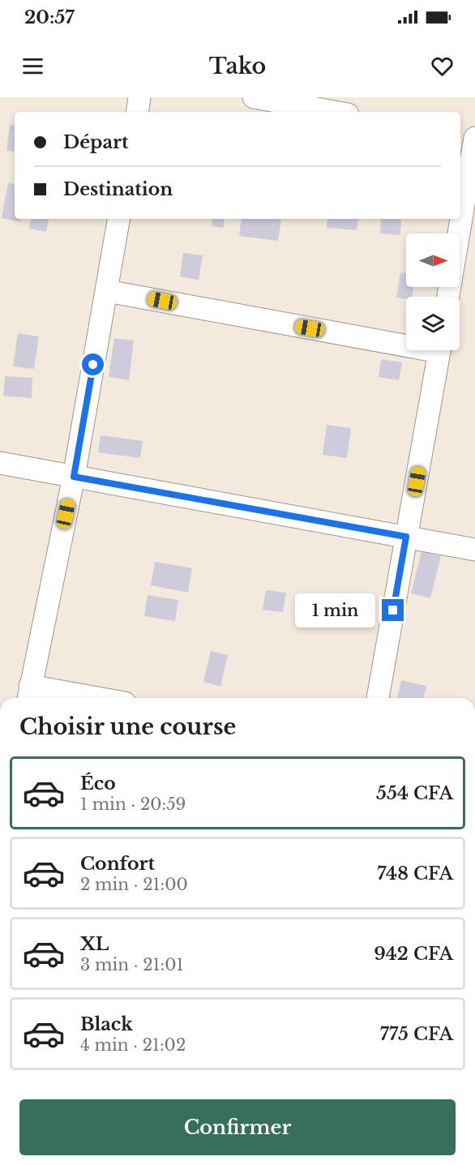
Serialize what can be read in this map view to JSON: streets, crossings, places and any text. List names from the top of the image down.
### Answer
{
  "north": "right",
  "page": {
    "status": "20:57",
    "header": "Tako",
    "banner": ["Départ", "Destination"],
    "bubble": "1 min",
    "heading": "Choisir une course",
    "list": [
      {
        "name": "Éco",
        "note": "1 min · 20:59",
        "value": "554 CFA"
      },
      {
        "name": "Confort",
        "note": "2 min · 21:00",
        "value": "748 CFA"
      },
      {
        "name": "XL",
        "note": "3 min · 21:01",
        "value": "942 CFA"
      },
      {
        "name": "Black",
        "note": "4 min · 21:02",
        "value": "775 CFA"
      }
    ],
    "buttons": "Confirmer"
  }
}
